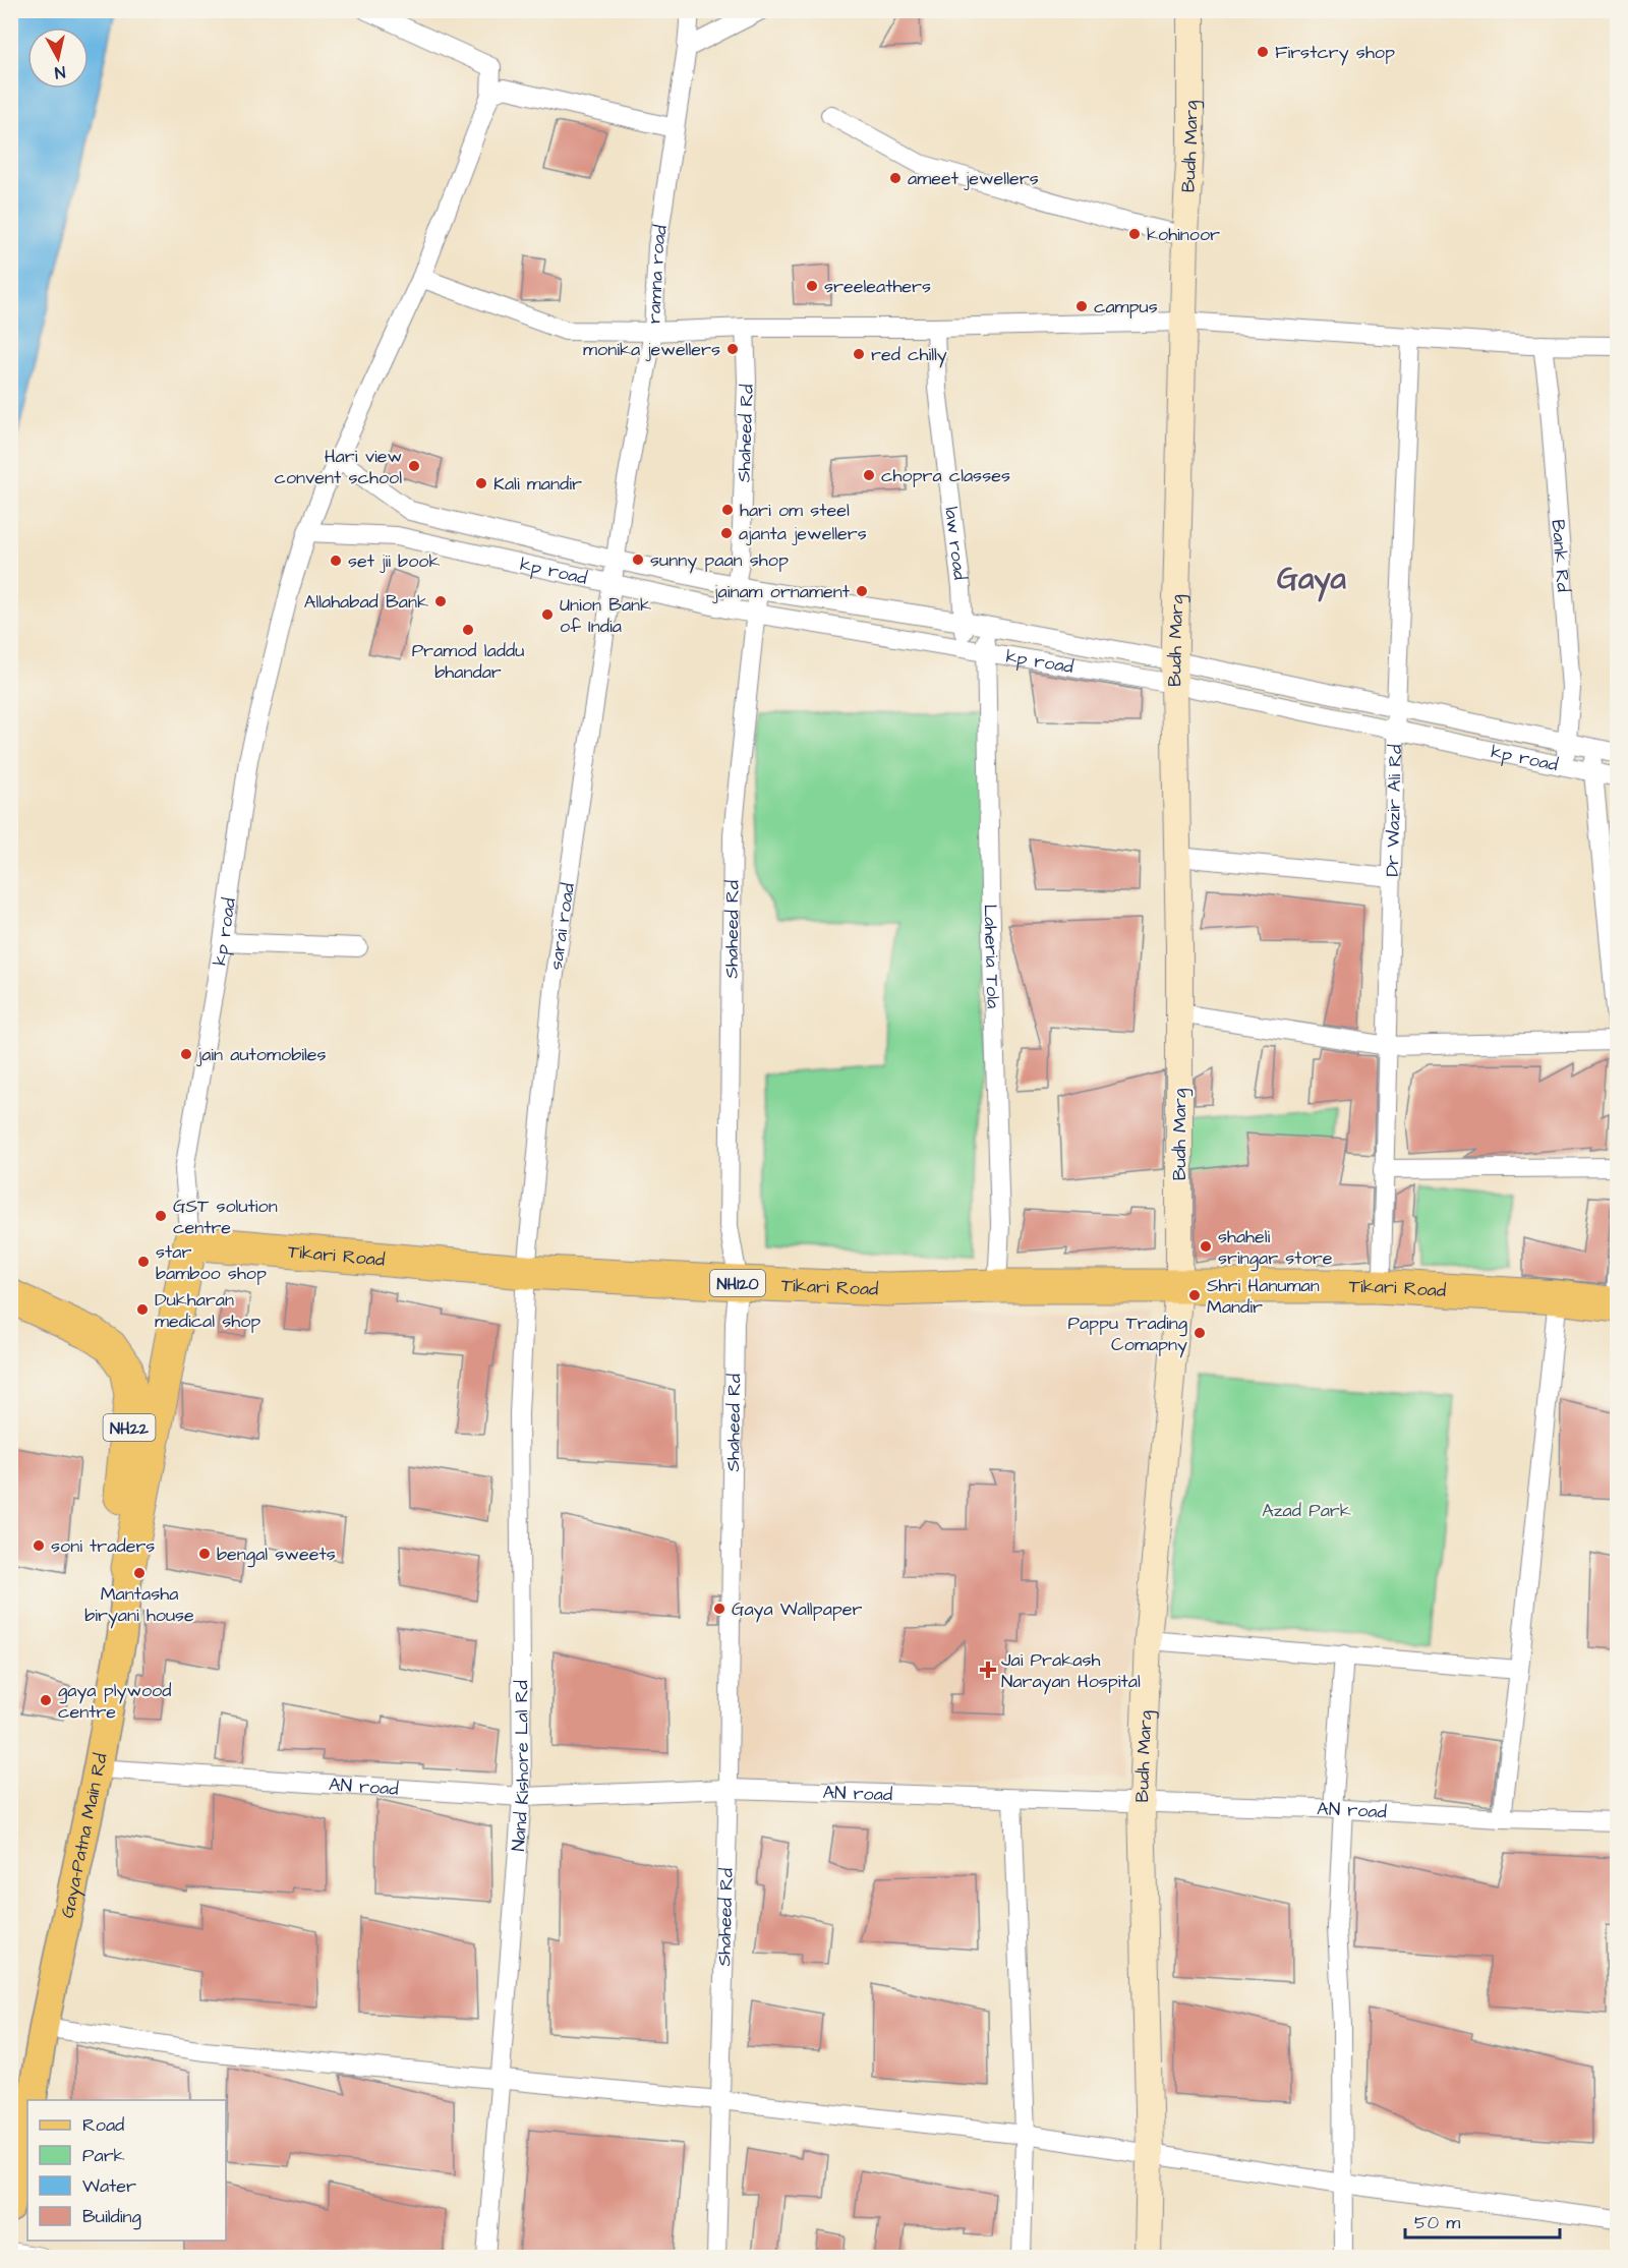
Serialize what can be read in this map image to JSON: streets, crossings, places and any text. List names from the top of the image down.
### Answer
{
  "streets": {
    "highway": ["Tikari Road", "NH120", "NH22"],
    "main road": ["Gaya-Patna Main Rd"],
    "street": [
      "Budh Marg",
      "ramna road",
      "Shaheed Rd",
      "law road",
      "Bank Rd",
      "kp road",
      "Dr Wazir Ali Rd",
      "sarai road",
      "Laheria Tola",
      "Nand Kishore Lal Rd",
      "AN road"
    ]
  },
  "crossings": [
    ["Budh Marg", "kp road"],
    ["Budh Marg", "Tikari Road"],
    ["Budh Marg", "AN road"],
    ["ramna road", "kp road"],
    ["ramna road", "sarai road"],
    ["Shaheed Rd", "kp road"],
    ["Shaheed Rd", "Tikari Road"],
    ["Shaheed Rd", "AN road"],
    ["law road", "kp road"],
    ["Bank Rd", "kp road"],
    ["kp road", "Dr Wazir Ali Rd"],
    ["kp road", "sarai road"],
    ["kp road", "Laheria Tola"],
    ["kp road", "Tikari Road"],
    ["Dr Wazir Ali Rd", "Tikari Road"],
    ["sarai road", "Tikari Road"],
    ["sarai road", "Nand Kishore Lal Rd"],
    ["Laheria Tola", "Tikari Road"],
    ["Tikari Road", "Nand Kishore Lal Rd"],
    ["NH22", "Gaya-Patna Main Rd"],
    ["Nand Kishore Lal Rd", "AN road"],
    ["AN road", "Gaya-Patna Main Rd"]
  ],
  "districts": ["Gaya"],
  "parks": ["Azad Park"],
  "places": {
    "other": [
      "Firstcry shop",
      "ameet jewellers",
      "kohinoor",
      "sreeleathers",
      "campus",
      "monika jewellers",
      "red chilly",
      "Hari view convent school",
      "chopra classes",
      "Kali mandir",
      "hari om steel",
      "ajanta jewellers",
      "sunny paan shop",
      "set jii book",
      "jainam ornament",
      "Allahabad Bank",
      "Union Bank of India",
      "Pramod laddu bhandar",
      "jain automobiles",
      "GST solution centre",
      "shaheli sringar store",
      "star bamboo shop",
      "Shri Hanuman Mandir",
      "Dukharan medical shop",
      "Pappu Trading Comapny",
      "soni traders",
      "bengal sweets",
      "Mantasha biryani house",
      "Gaya Wallpaper",
      "gaya plywood centre"
    ],
    "health": ["Jai Prakash Narayan Hospital"]
  },
  "legend": [
    "Road",
    "Park",
    "Water",
    "Building"
  ],
  "scale_bar": "50 m",
  "north": "bottom"
}
